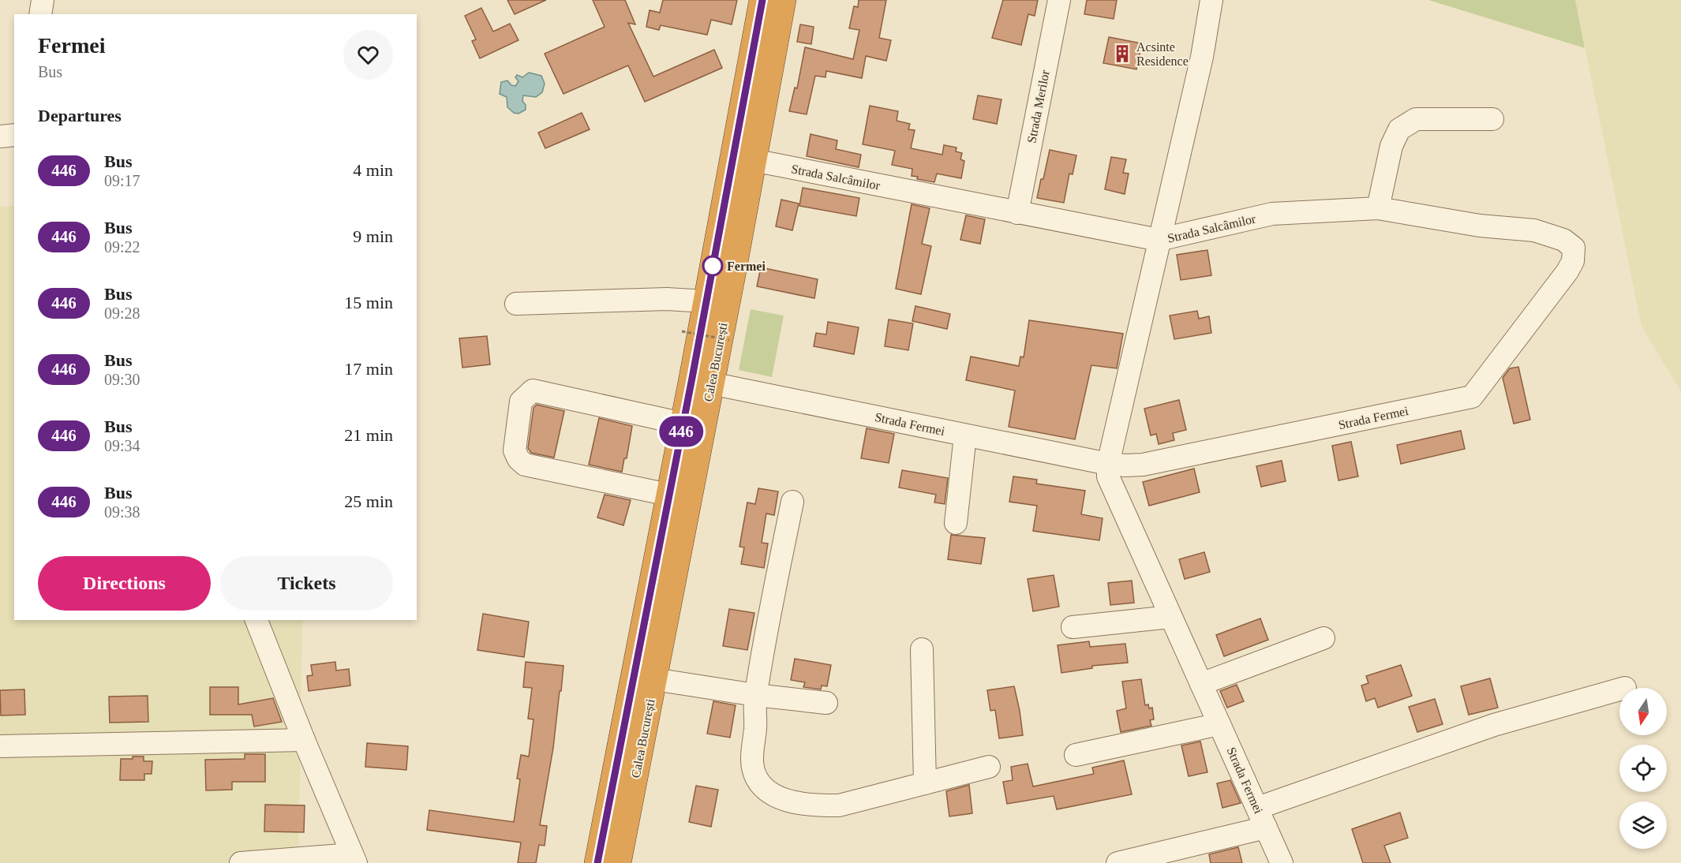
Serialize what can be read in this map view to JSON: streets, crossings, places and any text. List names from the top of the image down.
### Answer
{
  "streets": {
    "highway": ["Calea București"],
    "street": ["Strada Merilor", "Strada Salcâmilor", "Strada Fermei"]
  },
  "crossings": [
    ["Strada Merilor", "Strada Salcâmilor"],
    ["Strada Salcâmilor", "Calea București"],
    ["Strada Salcâmilor", "Strada Fermei"],
    ["Calea București", "Strada Fermei"]
  ],
  "places": {
    "building": ["Acsinte Residence"],
    "other": ["Fermei"]
  },
  "lines": ["bus line 446"],
  "north": "bottom",
  "page": {
    "on_map": "446",
    "heading": [
      ["Fermei", "Bus"],
      "Departures"
    ],
    "list": [
      {
        "mark": "446",
        "name": "Bus",
        "note": "09:17",
        "value": "4 min"
      },
      {
        "mark": "446",
        "name": "Bus",
        "note": "09:22",
        "value": "9 min"
      },
      {
        "mark": "446",
        "name": "Bus",
        "note": "09:28",
        "value": "15 min"
      },
      {
        "mark": "446",
        "name": "Bus",
        "note": "09:30",
        "value": "17 min"
      },
      {
        "mark": "446",
        "name": "Bus",
        "note": "09:34",
        "value": "21 min"
      },
      {
        "mark": "446",
        "name": "Bus",
        "note": "09:38",
        "value": "25 min"
      }
    ],
    "buttons": ["Directions", "Tickets"]
  }
}
